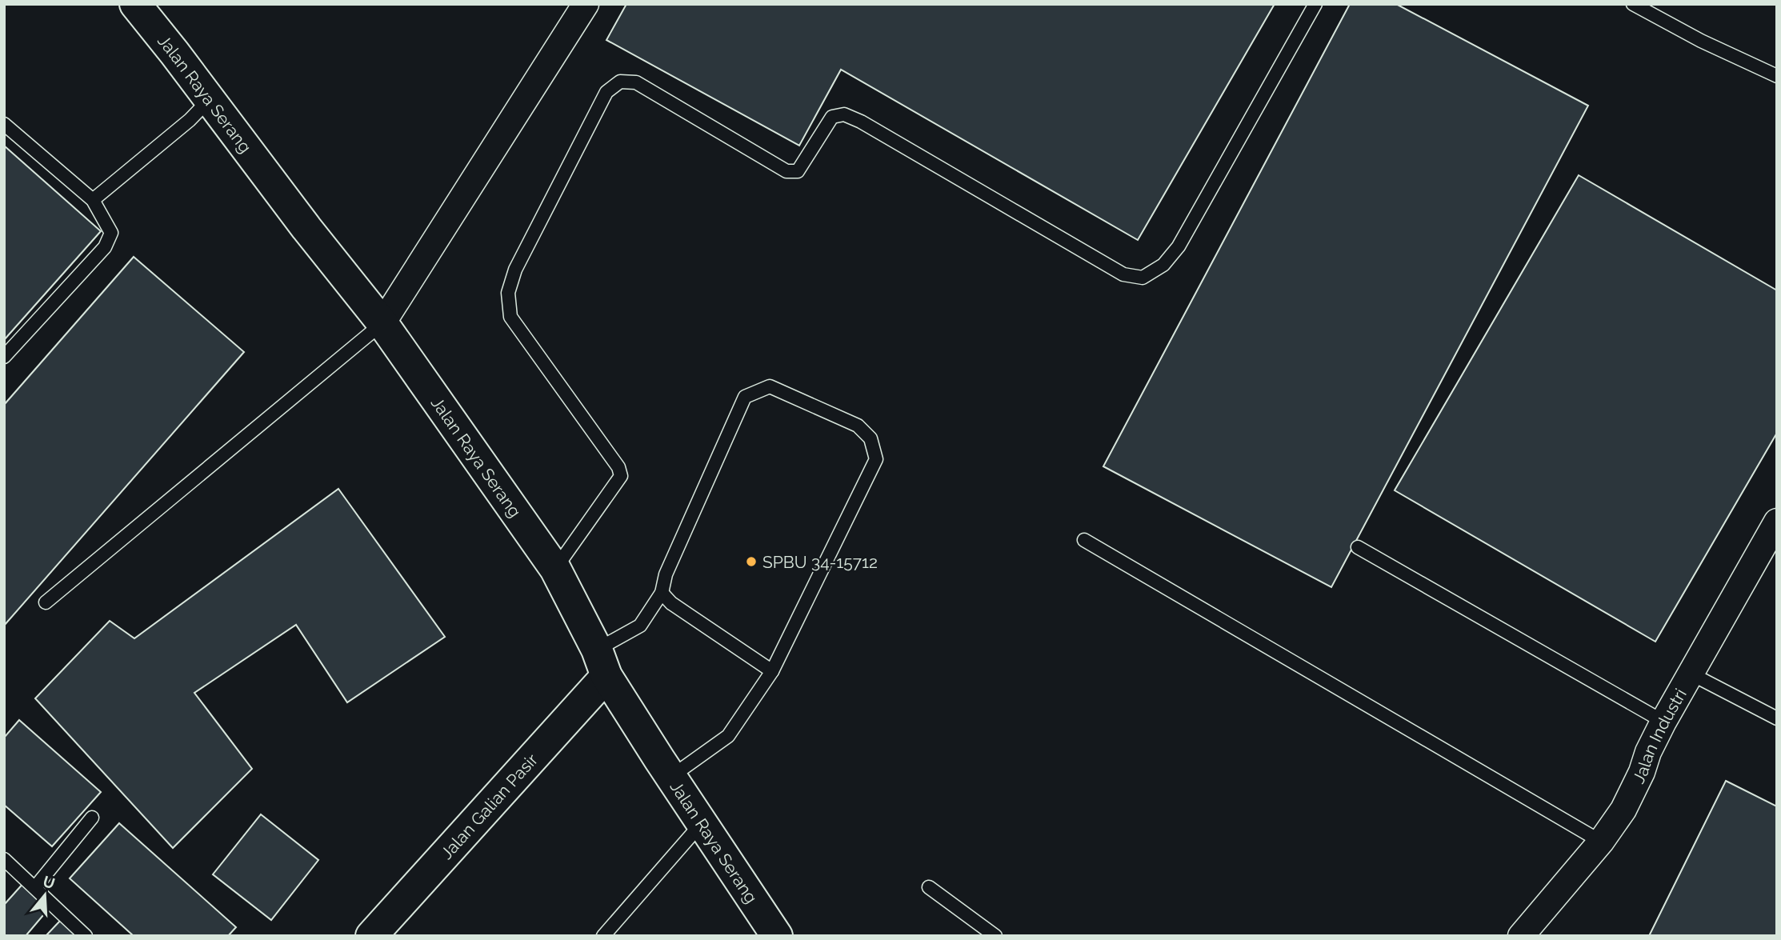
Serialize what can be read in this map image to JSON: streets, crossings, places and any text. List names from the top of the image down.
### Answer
{
  "streets": {
    "main road": ["Jalan Raya Serang", "Jalan Galian Pasir"],
    "street": ["Jalan Industri"]
  },
  "crossings": [
    ["Jalan Raya Serang", "Jalan Galian Pasir"]
  ],
  "places": ["SPBU 34-15712"],
  "north": "top"
}
